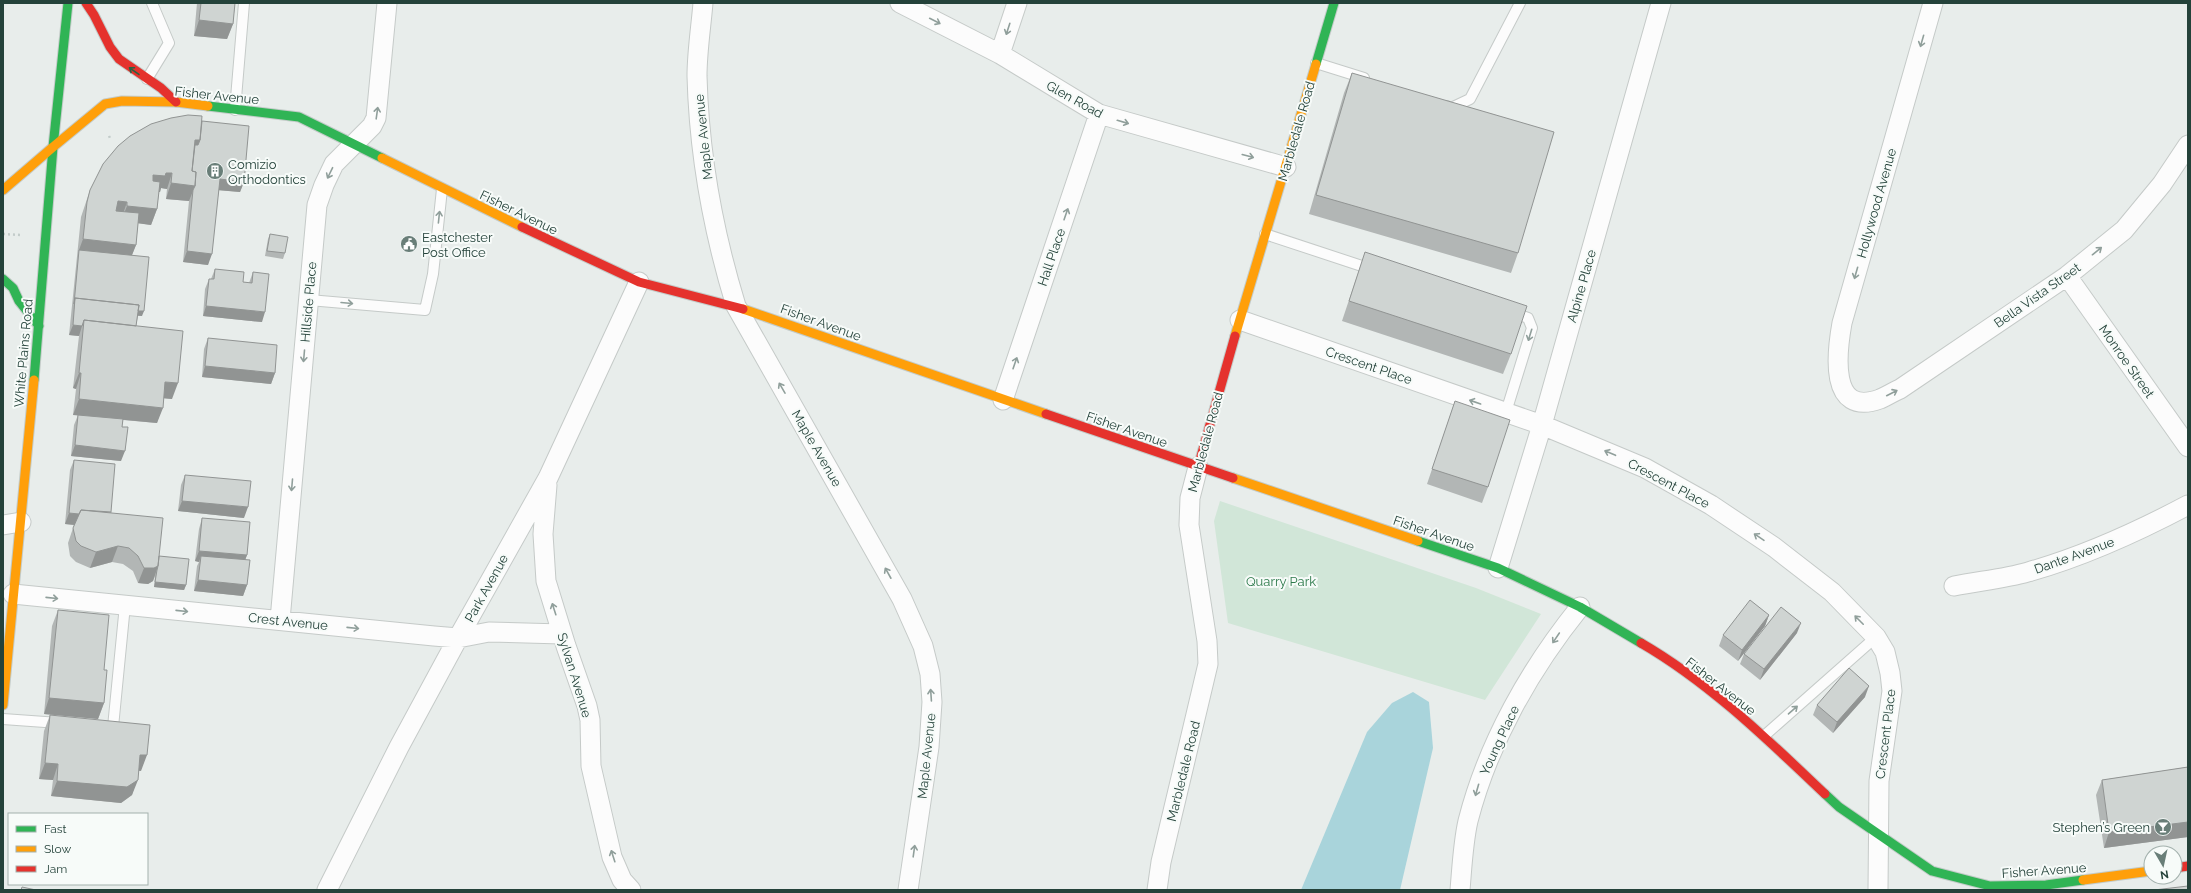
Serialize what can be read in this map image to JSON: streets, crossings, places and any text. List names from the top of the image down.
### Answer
{
  "streets": {
    "street": [
      "Fisher Avenue",
      "Glen Road",
      "Marbledale Road",
      "Maple Avenue",
      "Hollywood Avenue",
      "Hall Place",
      "Alpine Place",
      "Bella Vista Street",
      "Hillside Place",
      "White Plains Road",
      "Monroe Street",
      "Crescent Place",
      "Dante Avenue",
      "Park Avenue",
      "Crest Avenue",
      "Sylvan Avenue",
      "Young Place"
    ]
  },
  "crossings": [
    ["Fisher Avenue", "Marbledale Road"],
    ["Fisher Avenue", "Maple Avenue"],
    ["Fisher Avenue", "Hall Place"],
    ["Fisher Avenue", "Alpine Place"],
    ["Fisher Avenue", "Hillside Place"],
    ["Fisher Avenue", "White Plains Road"],
    ["Fisher Avenue", "Crescent Place"],
    ["Fisher Avenue", "Park Avenue"],
    ["Fisher Avenue", "Young Place"],
    ["Glen Road", "Marbledale Road"],
    ["Glen Road", "Hall Place"],
    ["Marbledale Road", "Crescent Place"],
    ["Hollywood Avenue", "Bella Vista Street"],
    ["Alpine Place", "Crescent Place"],
    ["Bella Vista Street", "Monroe Street"],
    ["Hillside Place", "Crest Avenue"],
    ["White Plains Road", "Crest Avenue"],
    ["Park Avenue", "Crest Avenue"],
    ["Park Avenue", "Sylvan Avenue"],
    ["Crest Avenue", "Sylvan Avenue"]
  ],
  "one_way": [
    "Glen Road",
    "Maple Avenue",
    "Hollywood Avenue",
    "Hall Place",
    "Bella Vista Street",
    "Crescent Place",
    "Crest Avenue",
    "Sylvan Avenue",
    "Young Place"
  ],
  "parks": ["Quarry Park"],
  "places": {
    "building": ["Comizio Orthodontics"],
    "public building": ["Eastchester Post Office"],
    "bar": ["Stephen’s Green"]
  },
  "legend": ["Fast", "Slow", "Jam"],
  "north": "bottom"
}
